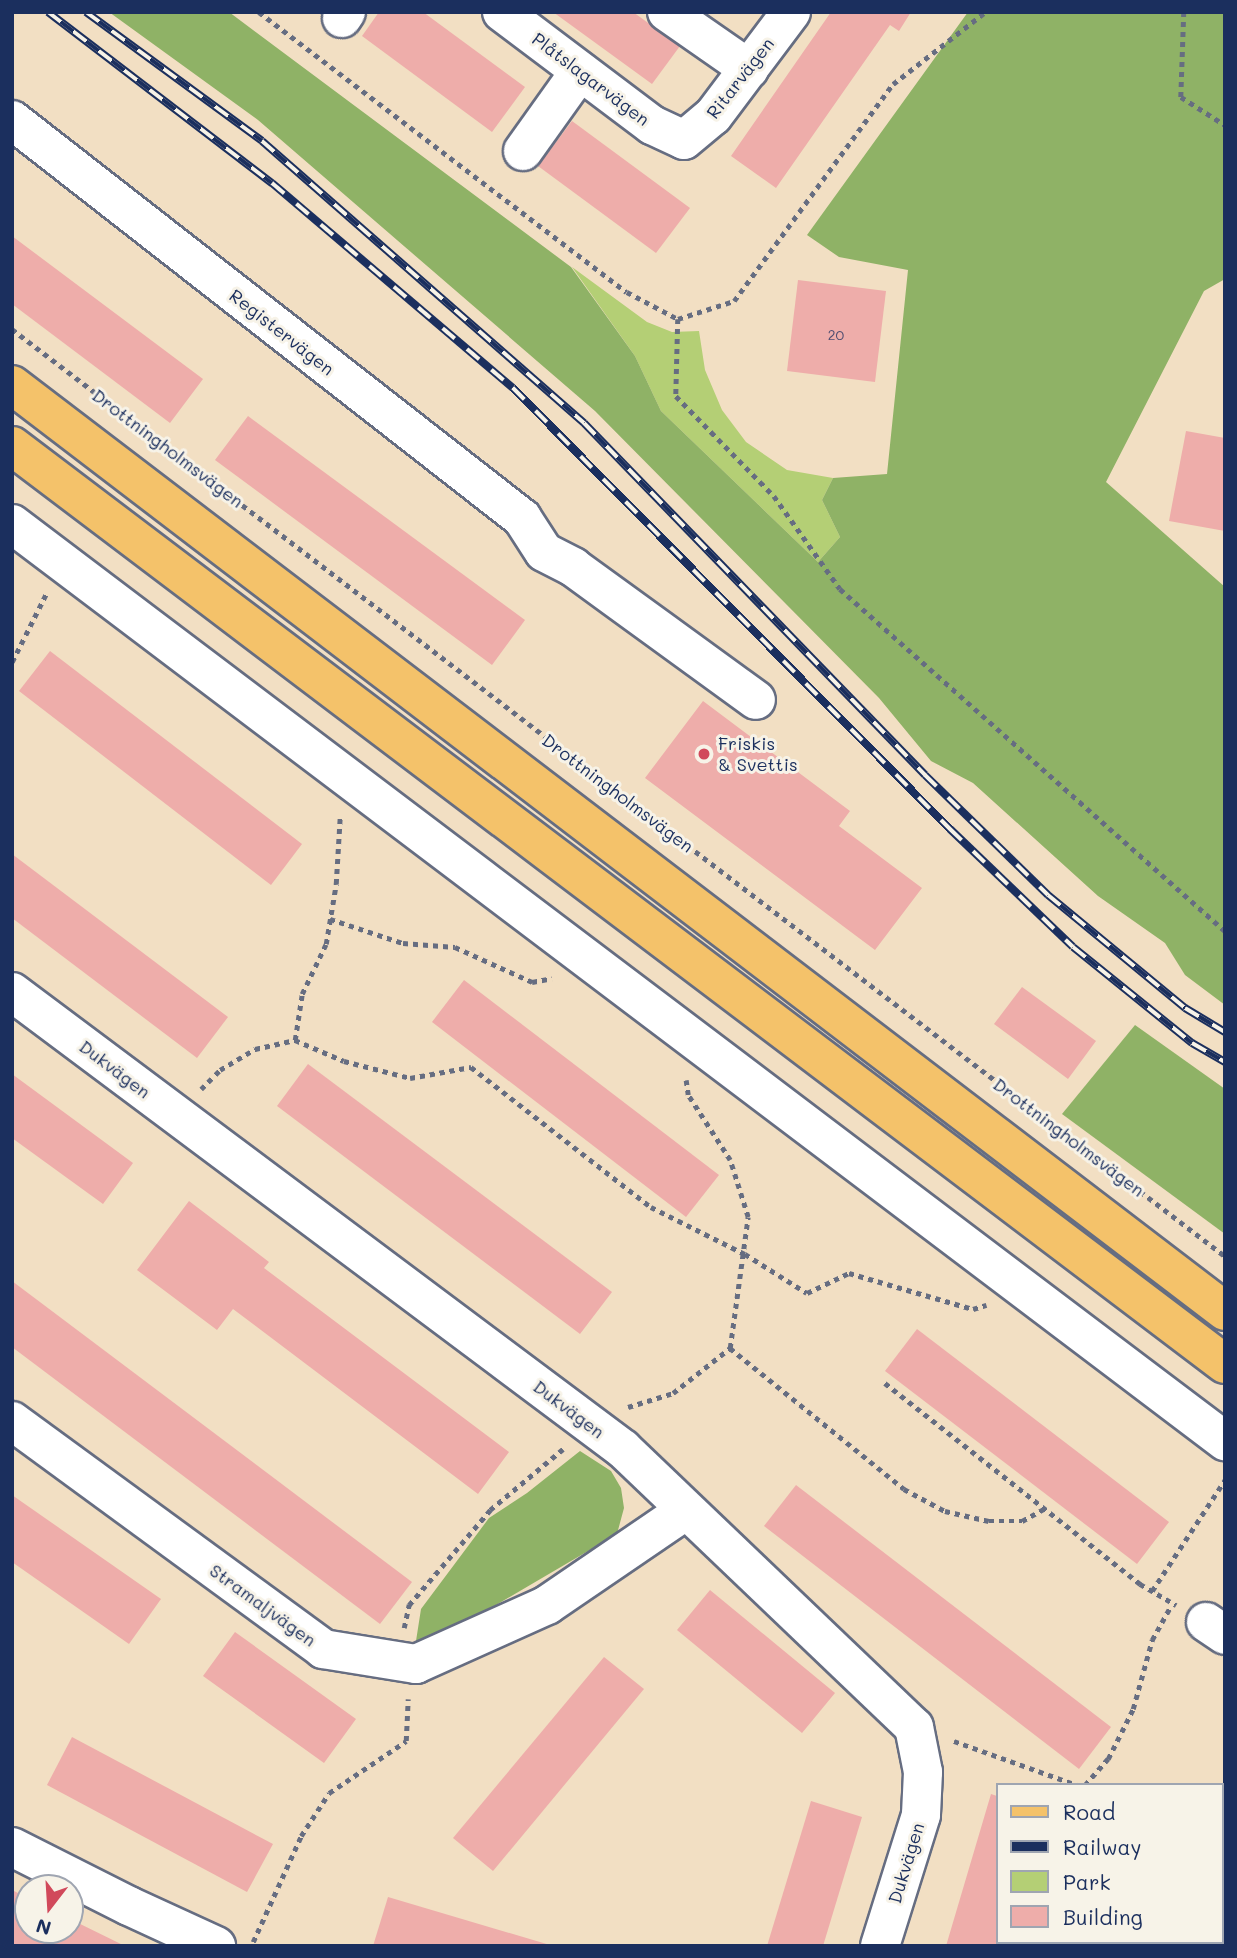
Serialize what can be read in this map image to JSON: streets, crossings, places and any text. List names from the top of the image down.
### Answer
{
  "streets": {
    "street": [
      "Ritarvägen",
      "Plåtslagarvägen",
      "Registervägen",
      "Dukvägen",
      "Stramaljvägen"
    ],
    "path": ["Drottningholmsvägen"]
  },
  "crossings": [
    ["Ritarvägen", "Plåtslagarvägen"],
    ["Dukvägen", "Stramaljvägen"]
  ],
  "places": ["Friskis & Svettis"],
  "house_numbers": ["20"],
  "legend": [
    "Road",
    "Railway",
    "Park",
    "Building"
  ],
  "north": "bottom"
}
